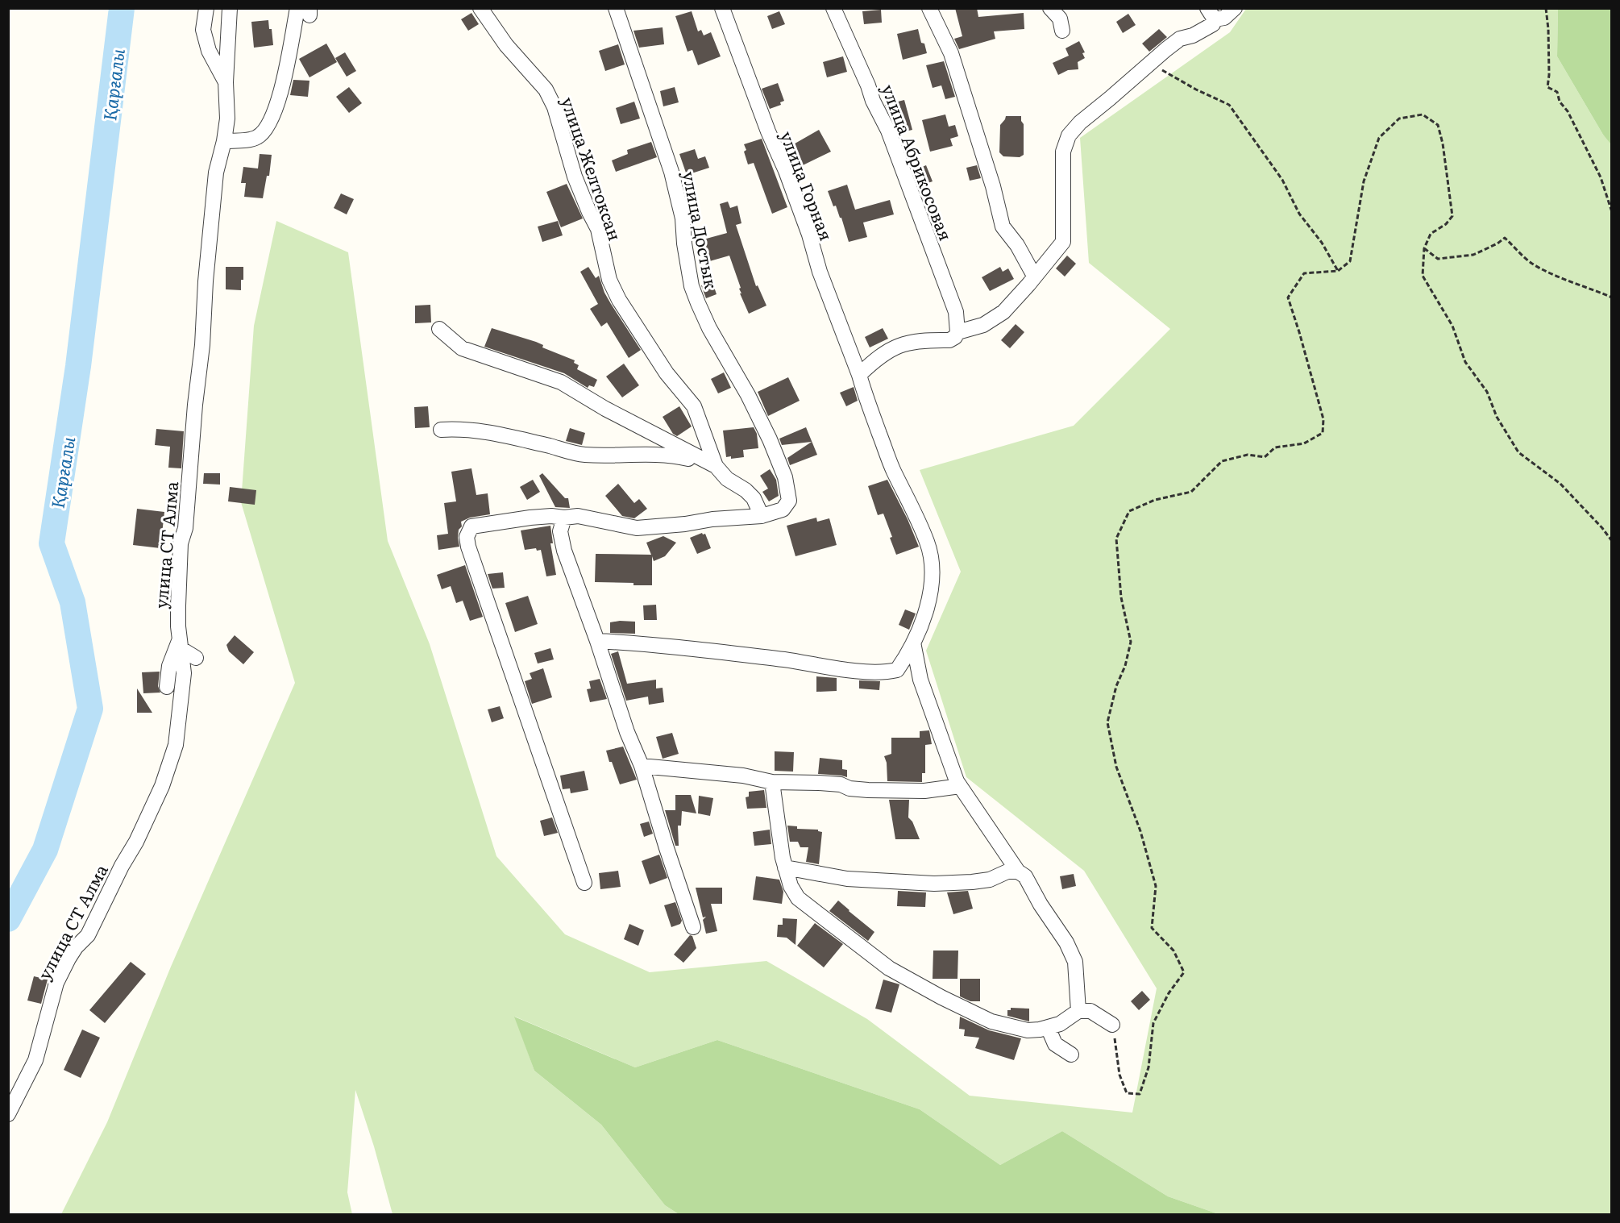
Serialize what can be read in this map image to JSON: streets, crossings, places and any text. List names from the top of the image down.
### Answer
{
  "streets": {
    "street": [
      "улица Абрикосовая",
      "улица Желтоксан",
      "улица Горная",
      "улица Достык",
      "улица СТ Алма"
    ]
  },
  "crossings": [
    ["улица Желтоксан", "улица Достык"]
  ],
  "water": ["Қарғалы"]
}
